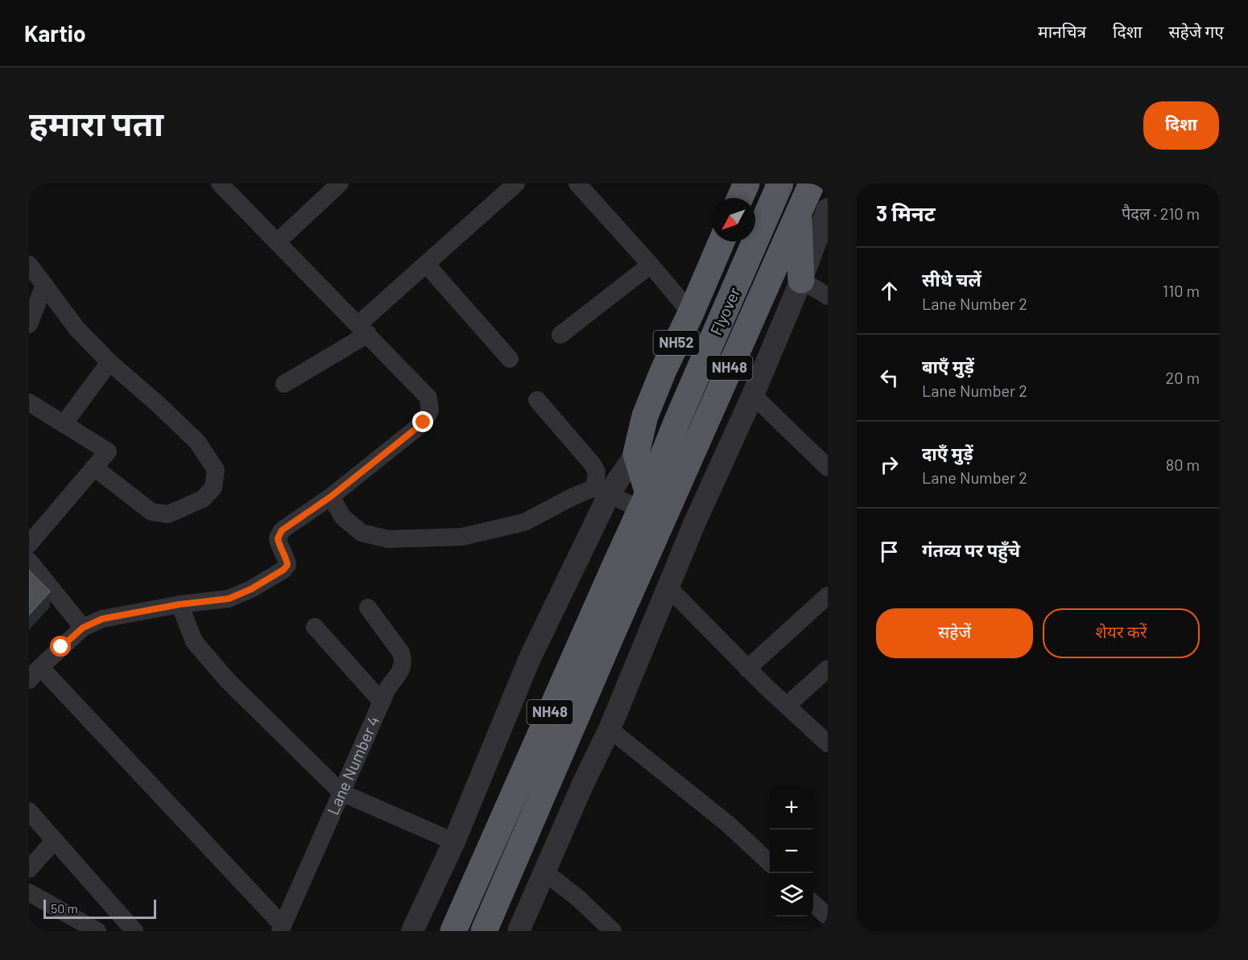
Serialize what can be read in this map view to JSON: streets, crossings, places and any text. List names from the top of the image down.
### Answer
{
  "streets": {
    "highway": ["Flyover", "NH52", "NH48"],
    "street": ["Lane Number 4"]
  },
  "crossings": [
    ["Flyover", "NH48"]
  ],
  "scale_bar": "50 m",
  "north": "bottom left",
  "page": {
    "header": "Kartio",
    "nav": ["मानचित्र", "दिशा", "सहेजे गए"],
    "buttons": [
      "दिशा",
      ["सहेजें", "शेयर करें"]
    ],
    "title": "हमारा पता",
    "heading": ["3 मिनट", "पैदल · 210 m"],
    "list": [
      ["सीधे चलें", "Lane Number 2", "110 m"],
      ["बाएँ मुड़ें", "Lane Number 2", "20 m"],
      ["दाएँ मुड़ें", "Lane Number 2", "80 m"],
      "गंतव्य पर पहुँचे"
    ],
    "map_buttons": ["+", "−"],
    "scale": "50 m"
  }
}
